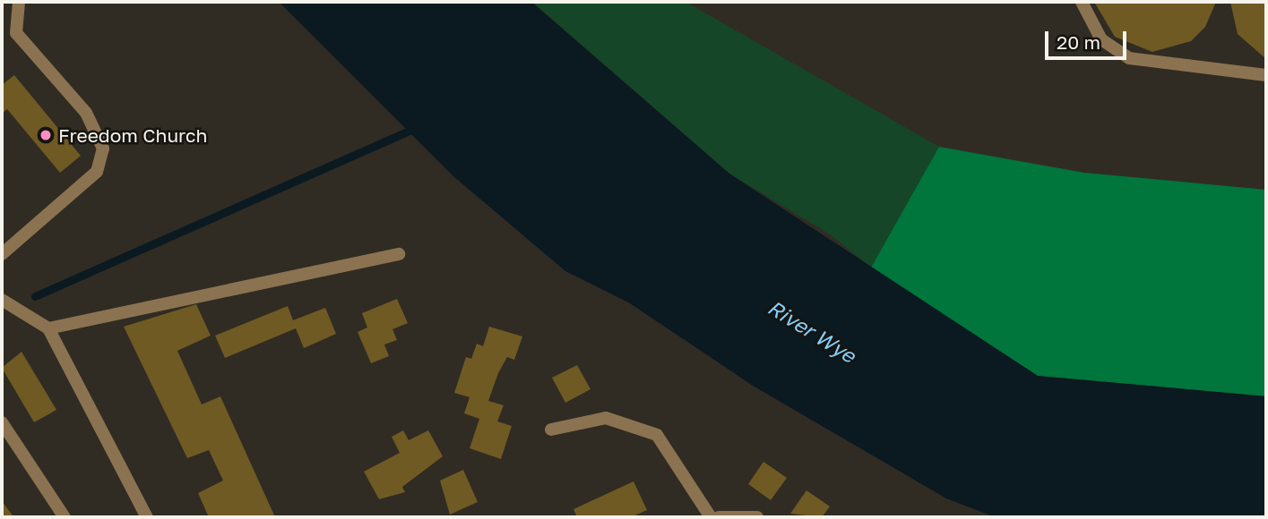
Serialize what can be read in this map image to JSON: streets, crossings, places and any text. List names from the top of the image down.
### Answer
{
  "water": ["River Wye"],
  "places": ["Freedom Church"],
  "scale_bar": "20 m"
}
